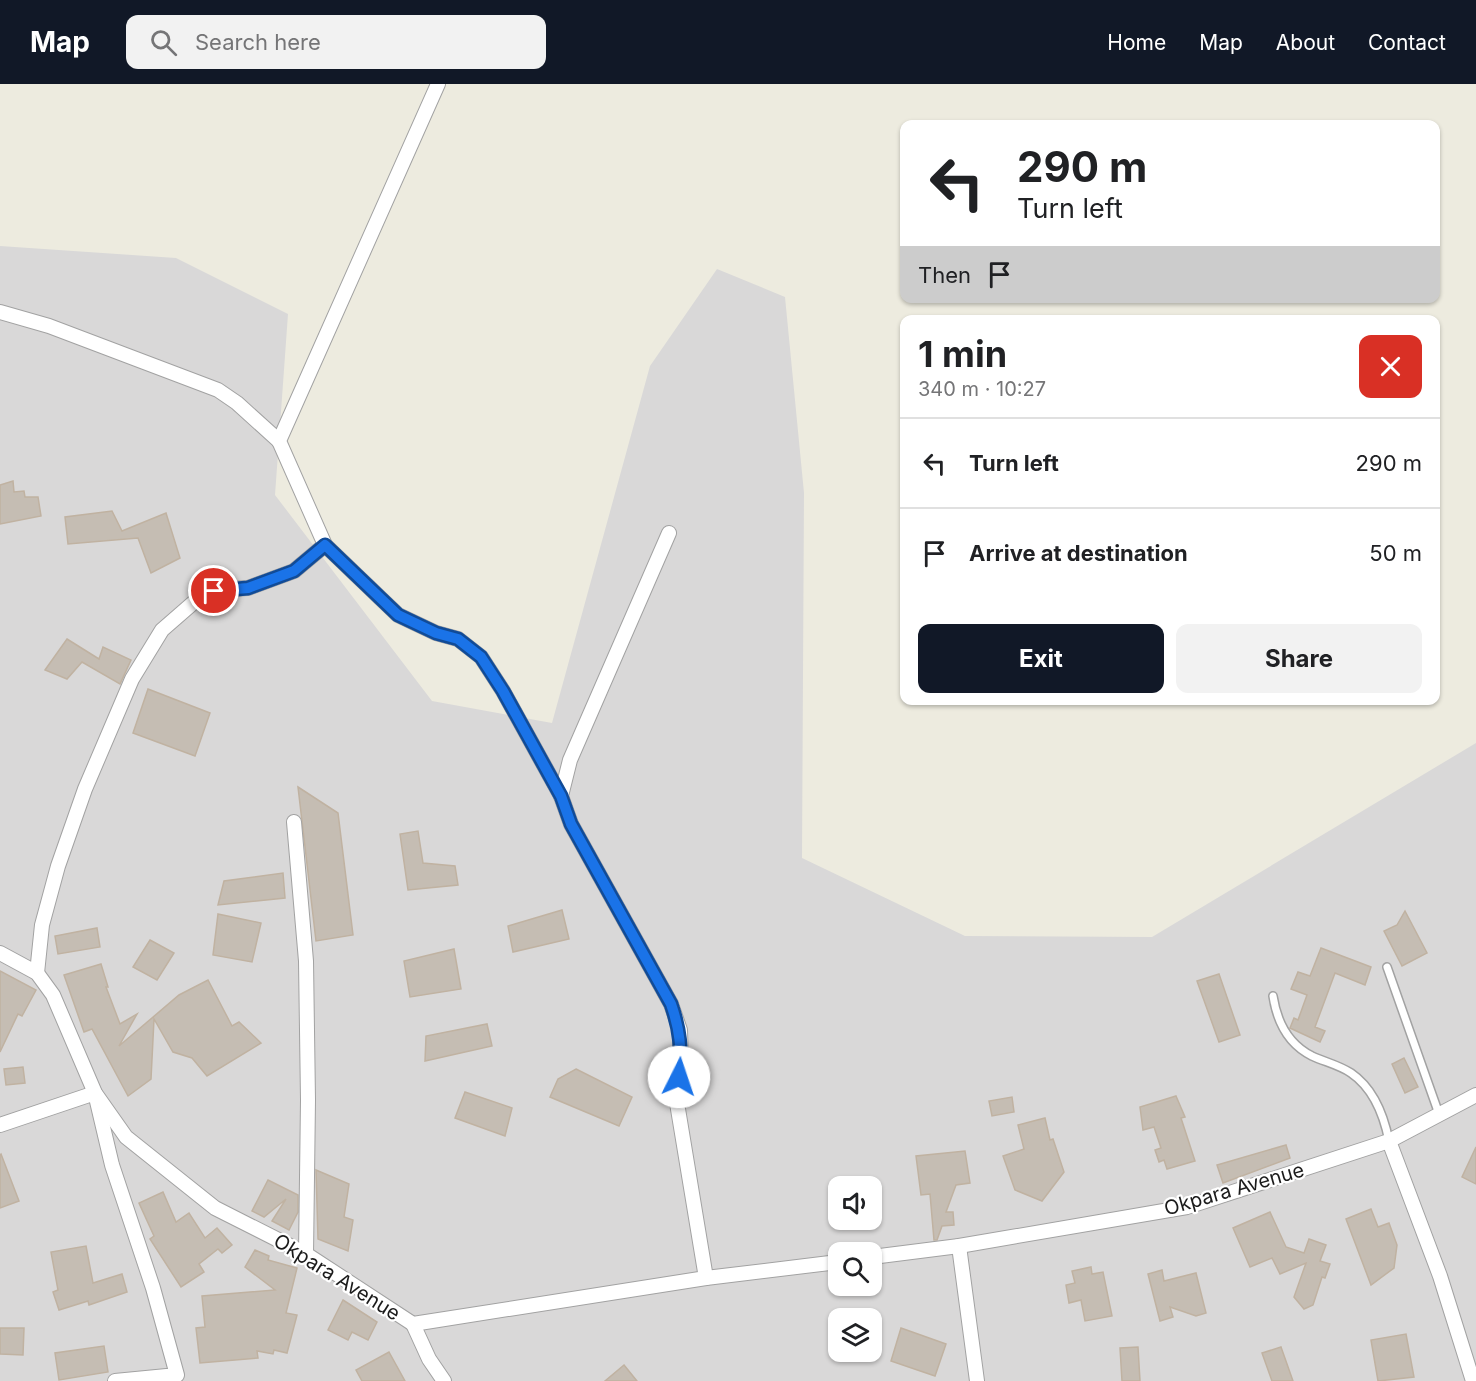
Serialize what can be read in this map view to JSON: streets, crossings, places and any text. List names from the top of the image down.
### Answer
{
  "streets": {
    "street": ["Okpara Avenue"]
  },
  "page": {
    "header": "Map",
    "search": "Search here",
    "nav": [
      "Home",
      "Map",
      "About",
      "Contact"
    ],
    "turn": ["290 m", "Turn left"],
    "then": "Then",
    "heading": ["1 min", "340 m · 10:27"],
    "list": [
      {
        "name": "Turn left",
        "value": "290 m"
      },
      {
        "name": "Arrive at destination",
        "value": "50 m"
      }
    ],
    "buttons": ["Exit", "Share"]
  }
}
